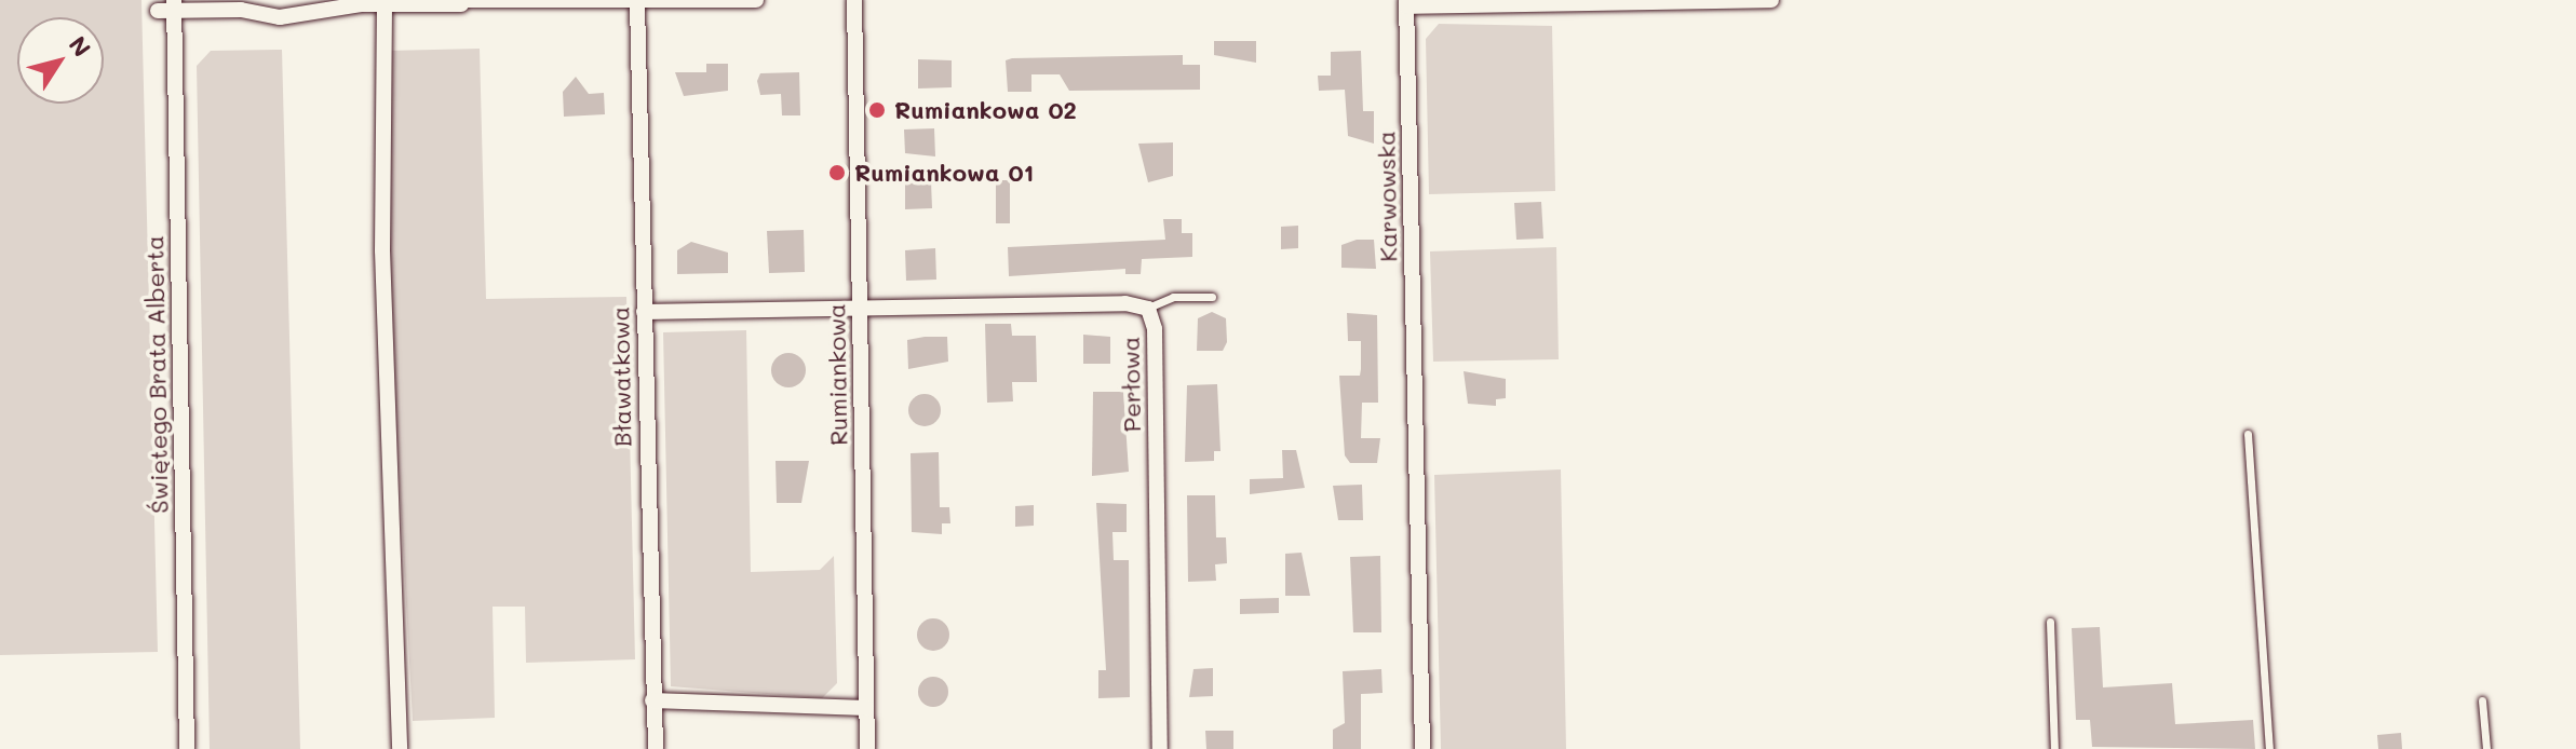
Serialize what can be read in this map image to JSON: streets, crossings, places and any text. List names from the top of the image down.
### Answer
{
  "streets": {
    "street": [
      "Karwowska",
      "Świętego Brata Alberta",
      "Rumiankowa",
      "Bławatkowa",
      "Perłowa"
    ]
  },
  "crossings": [
    ["Rumiankowa", "Perłowa"],
    ["Bławatkowa", "Perłowa"]
  ],
  "places": ["Rumiankowa 02", "Rumiankowa 01"],
  "north": "top right"
}
